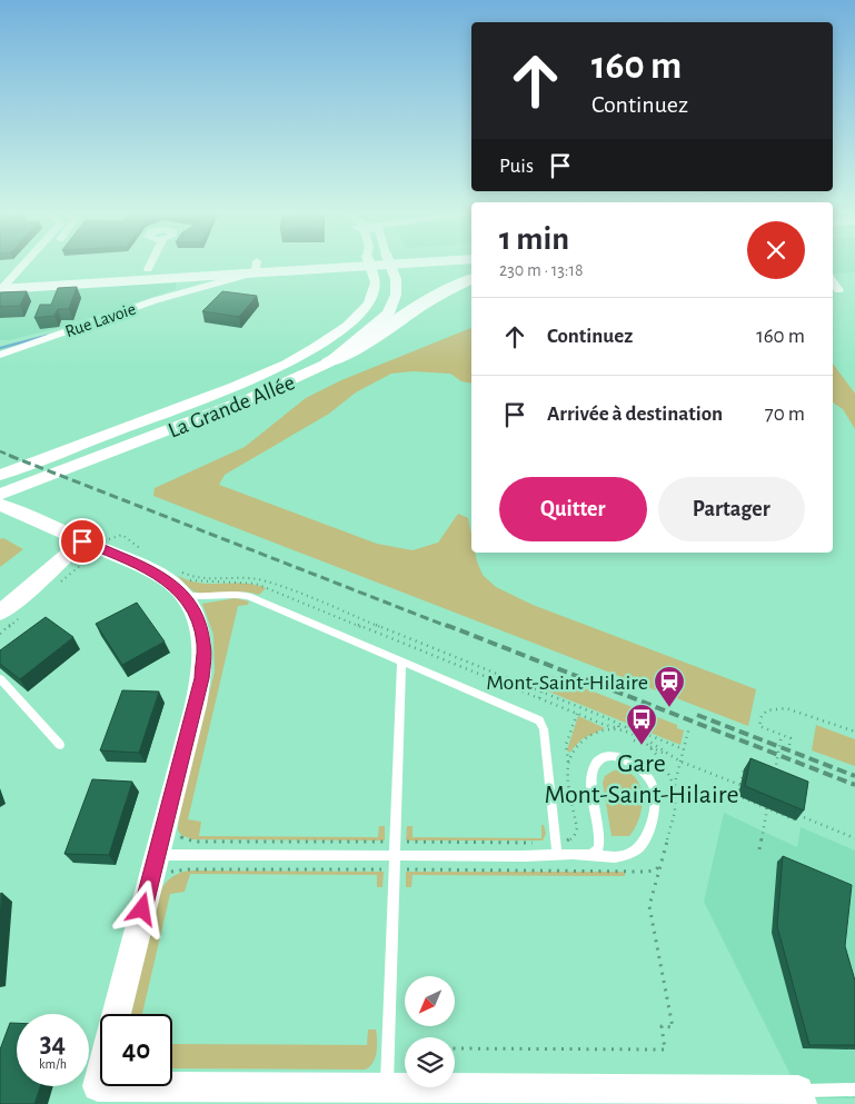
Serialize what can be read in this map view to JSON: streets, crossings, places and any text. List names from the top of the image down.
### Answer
{
  "streets": {
    "street": ["Rue Lavoie", "La Grande Allée"]
  },
  "places": {
    "station": ["Mont-Saint-Hilaire"],
    "bus stop": ["Gare Mont-Saint-Hilaire"]
  },
  "north": "bottom left",
  "page": {
    "turn": ["160 m", "Continuez"],
    "then": "Puis",
    "heading": ["1 min", "230 m · 13:18"],
    "list": [
      {
        "name": "Continuez",
        "value": "160 m"
      },
      {
        "name": "Arrivée à destination",
        "value": "70 m"
      }
    ],
    "buttons": ["Quitter", "Partager"],
    "speed": "34 km/h",
    "limit": "40"
  }
}
